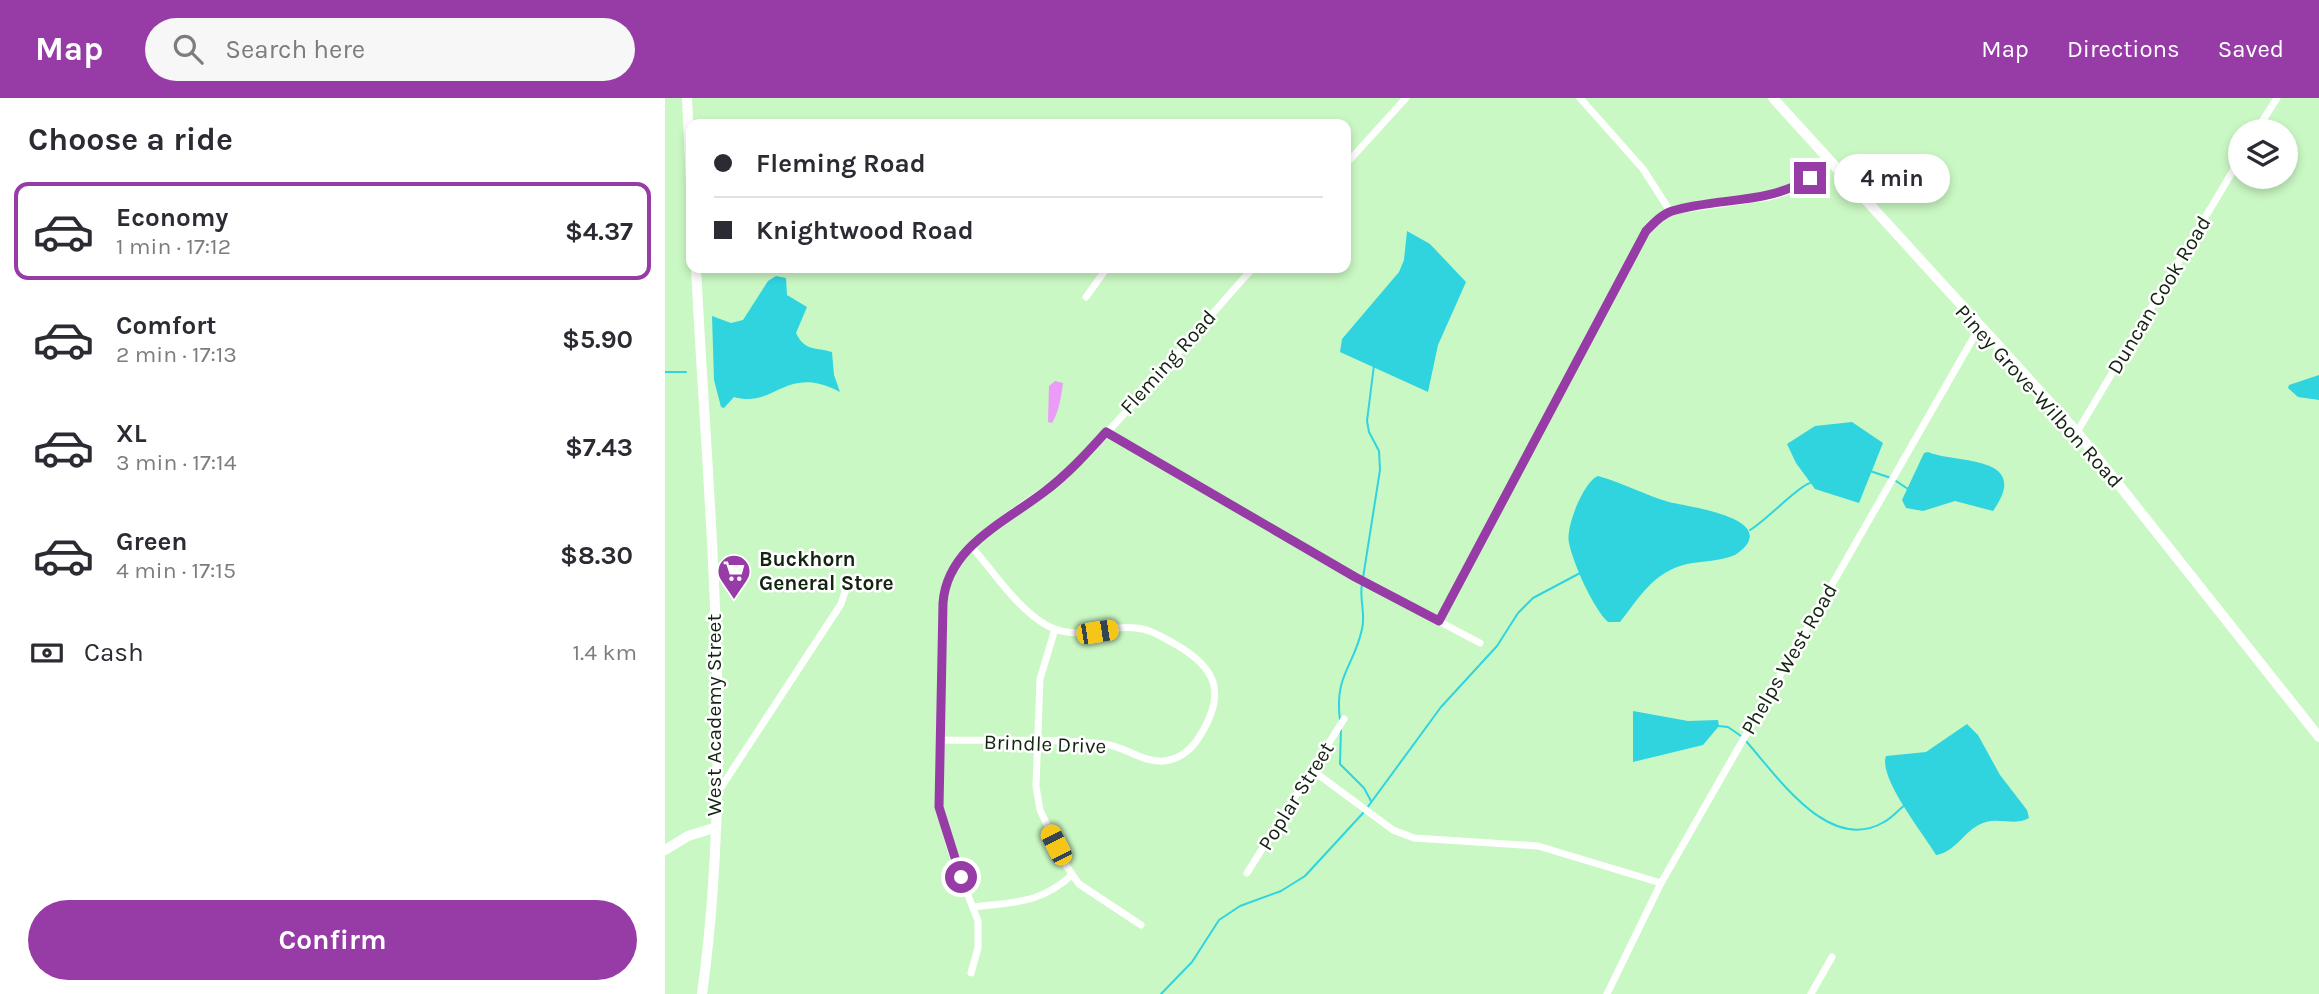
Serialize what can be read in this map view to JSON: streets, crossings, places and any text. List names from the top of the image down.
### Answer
{
  "streets": {
    "street": [
      "Duncan Cook Road",
      "Fleming Road",
      "Piney Grove-Wilbon Road",
      "Phelps West Road",
      "West Academy Street",
      "Brindle Drive",
      "Poplar Street"
    ]
  },
  "crossings": [
    ["Duncan Cook Road", "Piney Grove-Wilbon Road"],
    ["Fleming Road", "Brindle Drive"],
    ["Piney Grove-Wilbon Road", "Phelps West Road"]
  ],
  "places": {
    "supermarket": ["Buckhorn General Store"]
  },
  "page": {
    "header": "Map",
    "search": "Search here",
    "nav": ["Map", "Directions", "Saved"],
    "heading": "Choose a ride",
    "banner": ["Fleming Road", "Knightwood Road"],
    "bubble": "4 min",
    "list": [
      {
        "name": "Economy",
        "note": "1 min · 17:12",
        "value": "$4.37"
      },
      {
        "name": "Comfort",
        "note": "2 min · 17:13",
        "value": "$5.90"
      },
      {
        "name": "XL",
        "note": "3 min · 17:14",
        "value": "$7.43"
      },
      {
        "name": "Green",
        "note": "4 min · 17:15",
        "value": "$8.30"
      }
    ],
    "pay": ["Cash", "1.4 km"],
    "buttons": "Confirm"
  }
}
